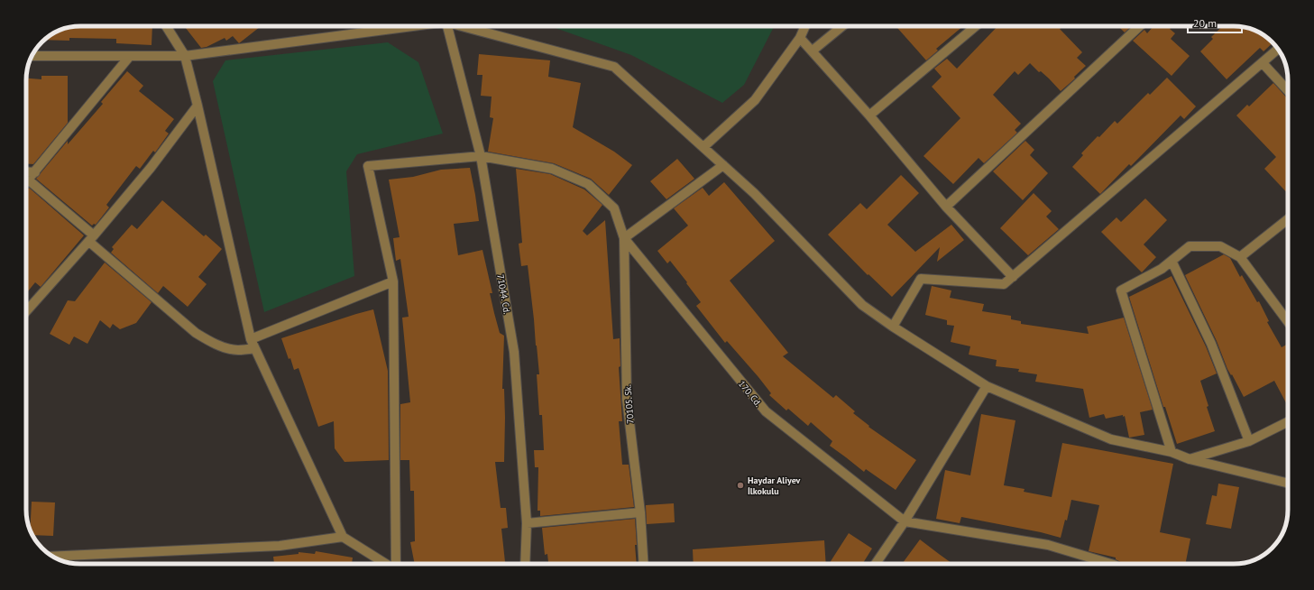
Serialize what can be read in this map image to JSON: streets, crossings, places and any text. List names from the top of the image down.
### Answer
{
  "streets": {
    "street": ["71044. Cd.", "170. Cd.", "70105. Sk."]
  },
  "crossings": [
    ["170. Cd.", "70105. Sk."]
  ],
  "places": ["Haydar Aliyev İlkokulu"],
  "scale_bar": "20 m"
}
